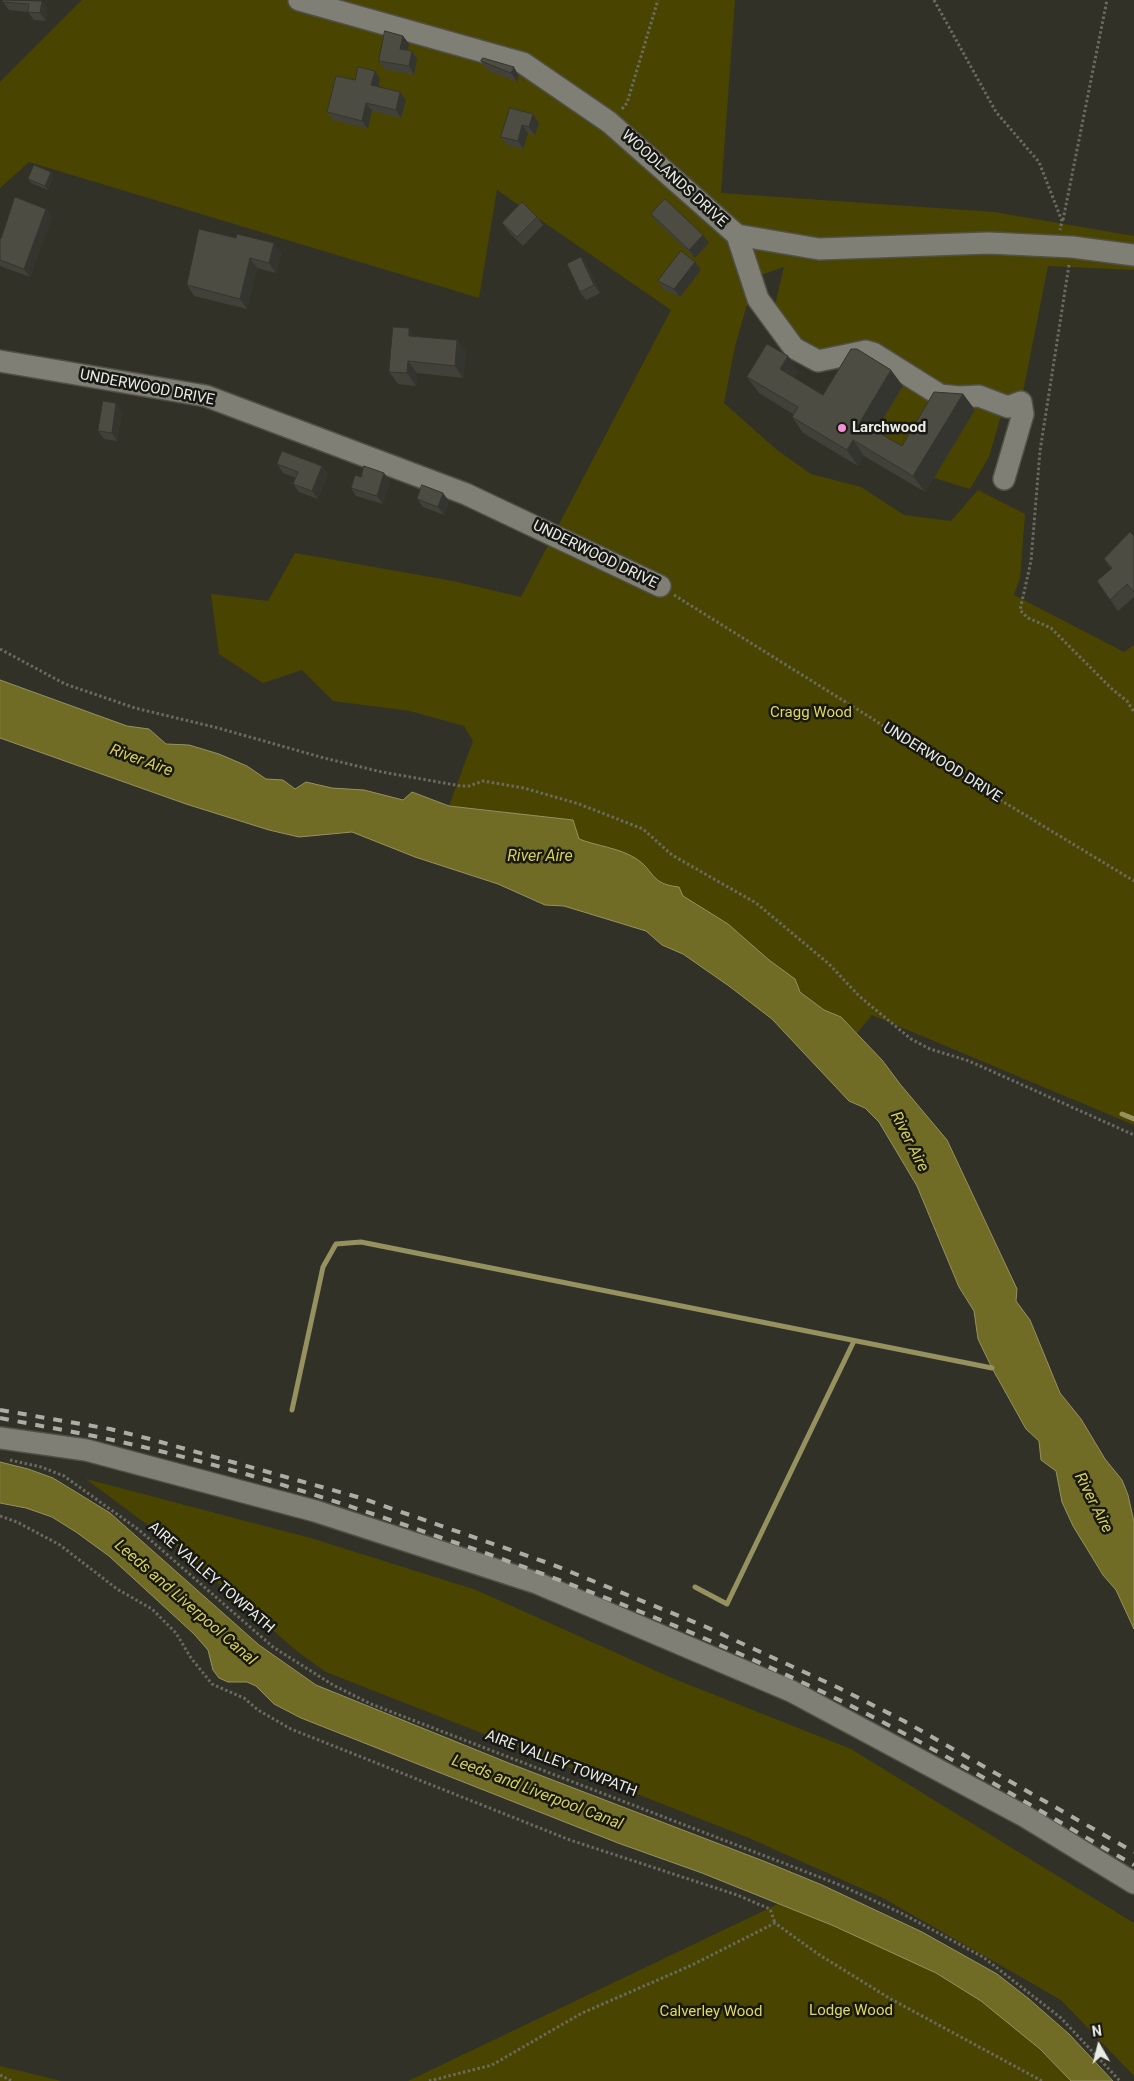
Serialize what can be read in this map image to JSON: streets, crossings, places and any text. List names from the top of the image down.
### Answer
{
  "streets": {
    "street": ["WOODLANDS DRIVE", "UNDERWOOD DRIVE"],
    "path": ["AIRE VALLEY TOWPATH"]
  },
  "water": ["River Aire", "Leeds and Liverpool Canal"],
  "parks": ["Cragg Wood", "Lodge Wood", "Calverley Wood"],
  "places": ["Larchwood"],
  "north": "top"
}
